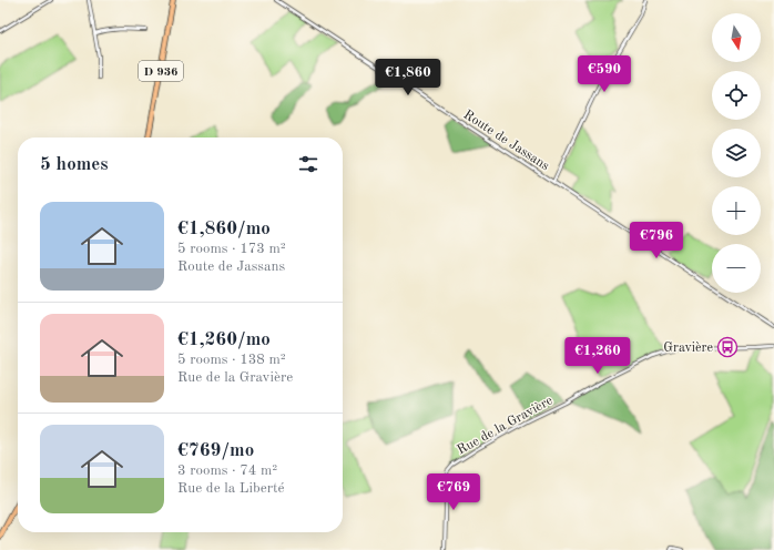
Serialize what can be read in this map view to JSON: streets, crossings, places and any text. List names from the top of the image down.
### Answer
{
  "streets": {
    "main road": ["D 936"],
    "street": ["Route de Jassans", "Rue de la Gravière"]
  },
  "places": {
    "bus stop": ["Gravière"]
  },
  "north": "bottom",
  "page": {
    "map_buttons": ["+", "−"],
    "price": [
      "€590",
      "€1,860",
      "€796",
      "€1,260",
      "€769"
    ],
    "heading": "5 homes",
    "list": [
      {
        "name": "€1,860/mo",
        "note": "5 rooms · 173 m² · Route de Jassans"
      },
      {
        "name": "€1,260/mo",
        "note": "5 rooms · 138 m² · Rue de la Gravière"
      },
      {
        "name": "€769/mo",
        "note": "3 rooms · 74 m² · Rue de la Liberté"
      }
    ]
  }
}
